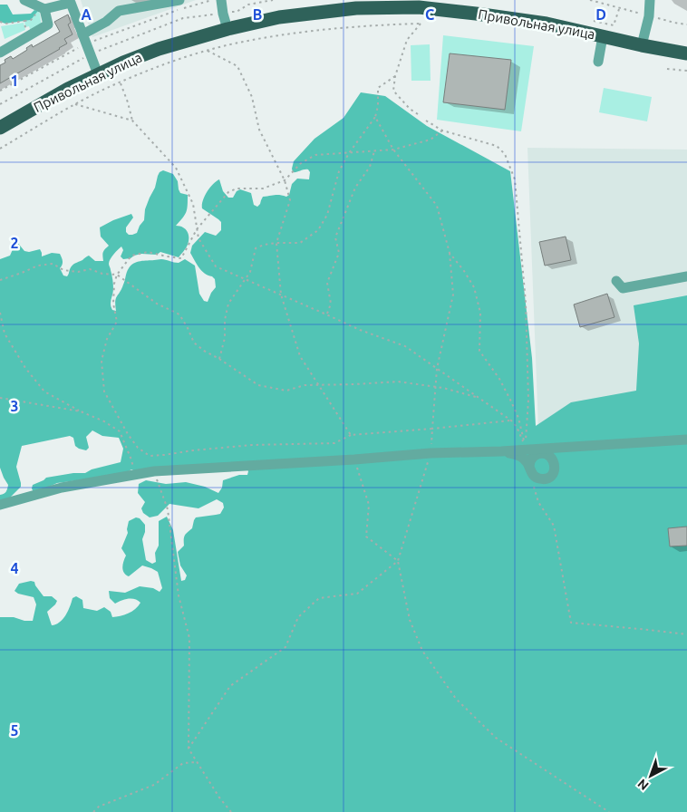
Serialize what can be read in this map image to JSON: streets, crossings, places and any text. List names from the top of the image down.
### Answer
{
  "streets": {
    "main road": ["Привольная улица"]
  },
  "north": "bottom left",
  "grid": {
    "columns": [
      "A",
      "B",
      "C",
      "D"
    ],
    "rows": [
      "1",
      "2",
      "3",
      "4",
      "5"
    ]
  }
}
